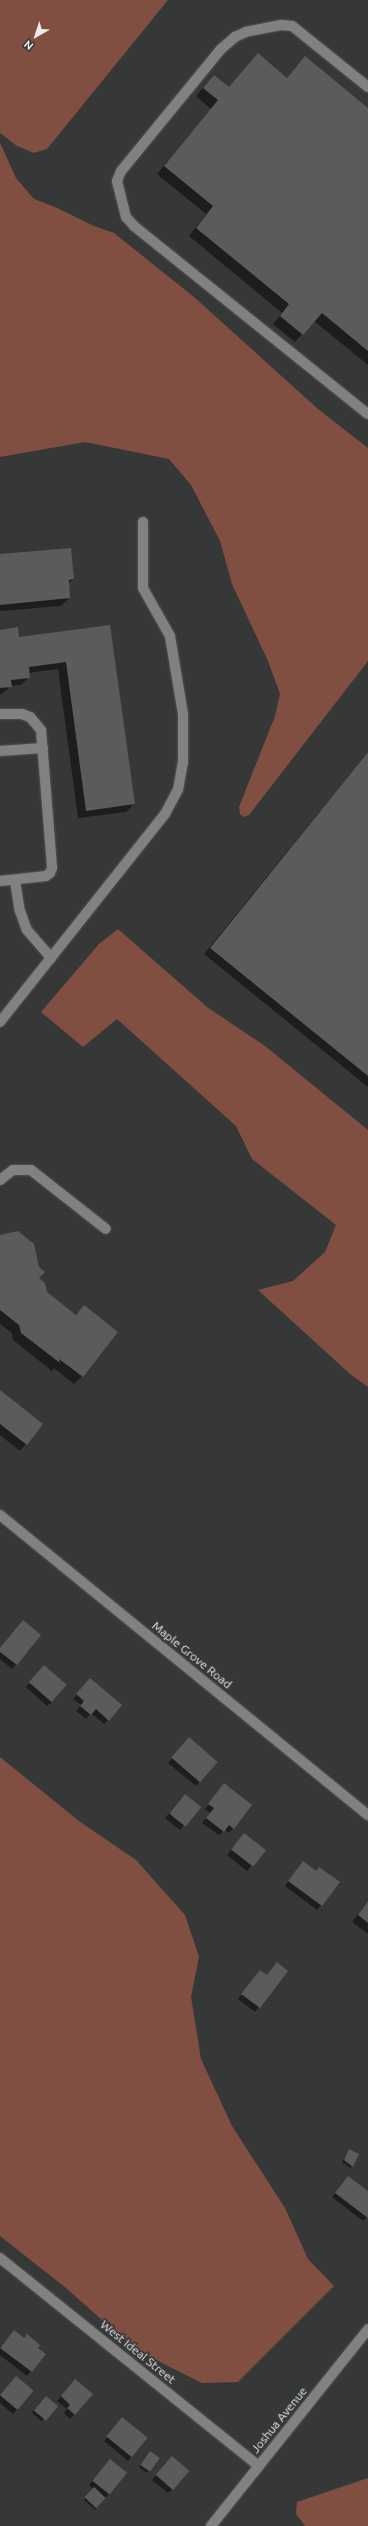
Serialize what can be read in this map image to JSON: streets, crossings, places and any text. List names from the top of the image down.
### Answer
{
  "streets": {
    "street": ["Maple Grove Road", "West Ideal Street", "Joshua Avenue"]
  },
  "crossings": [
    ["West Ideal Street", "Joshua Avenue"]
  ],
  "north": "bottom left"
}
